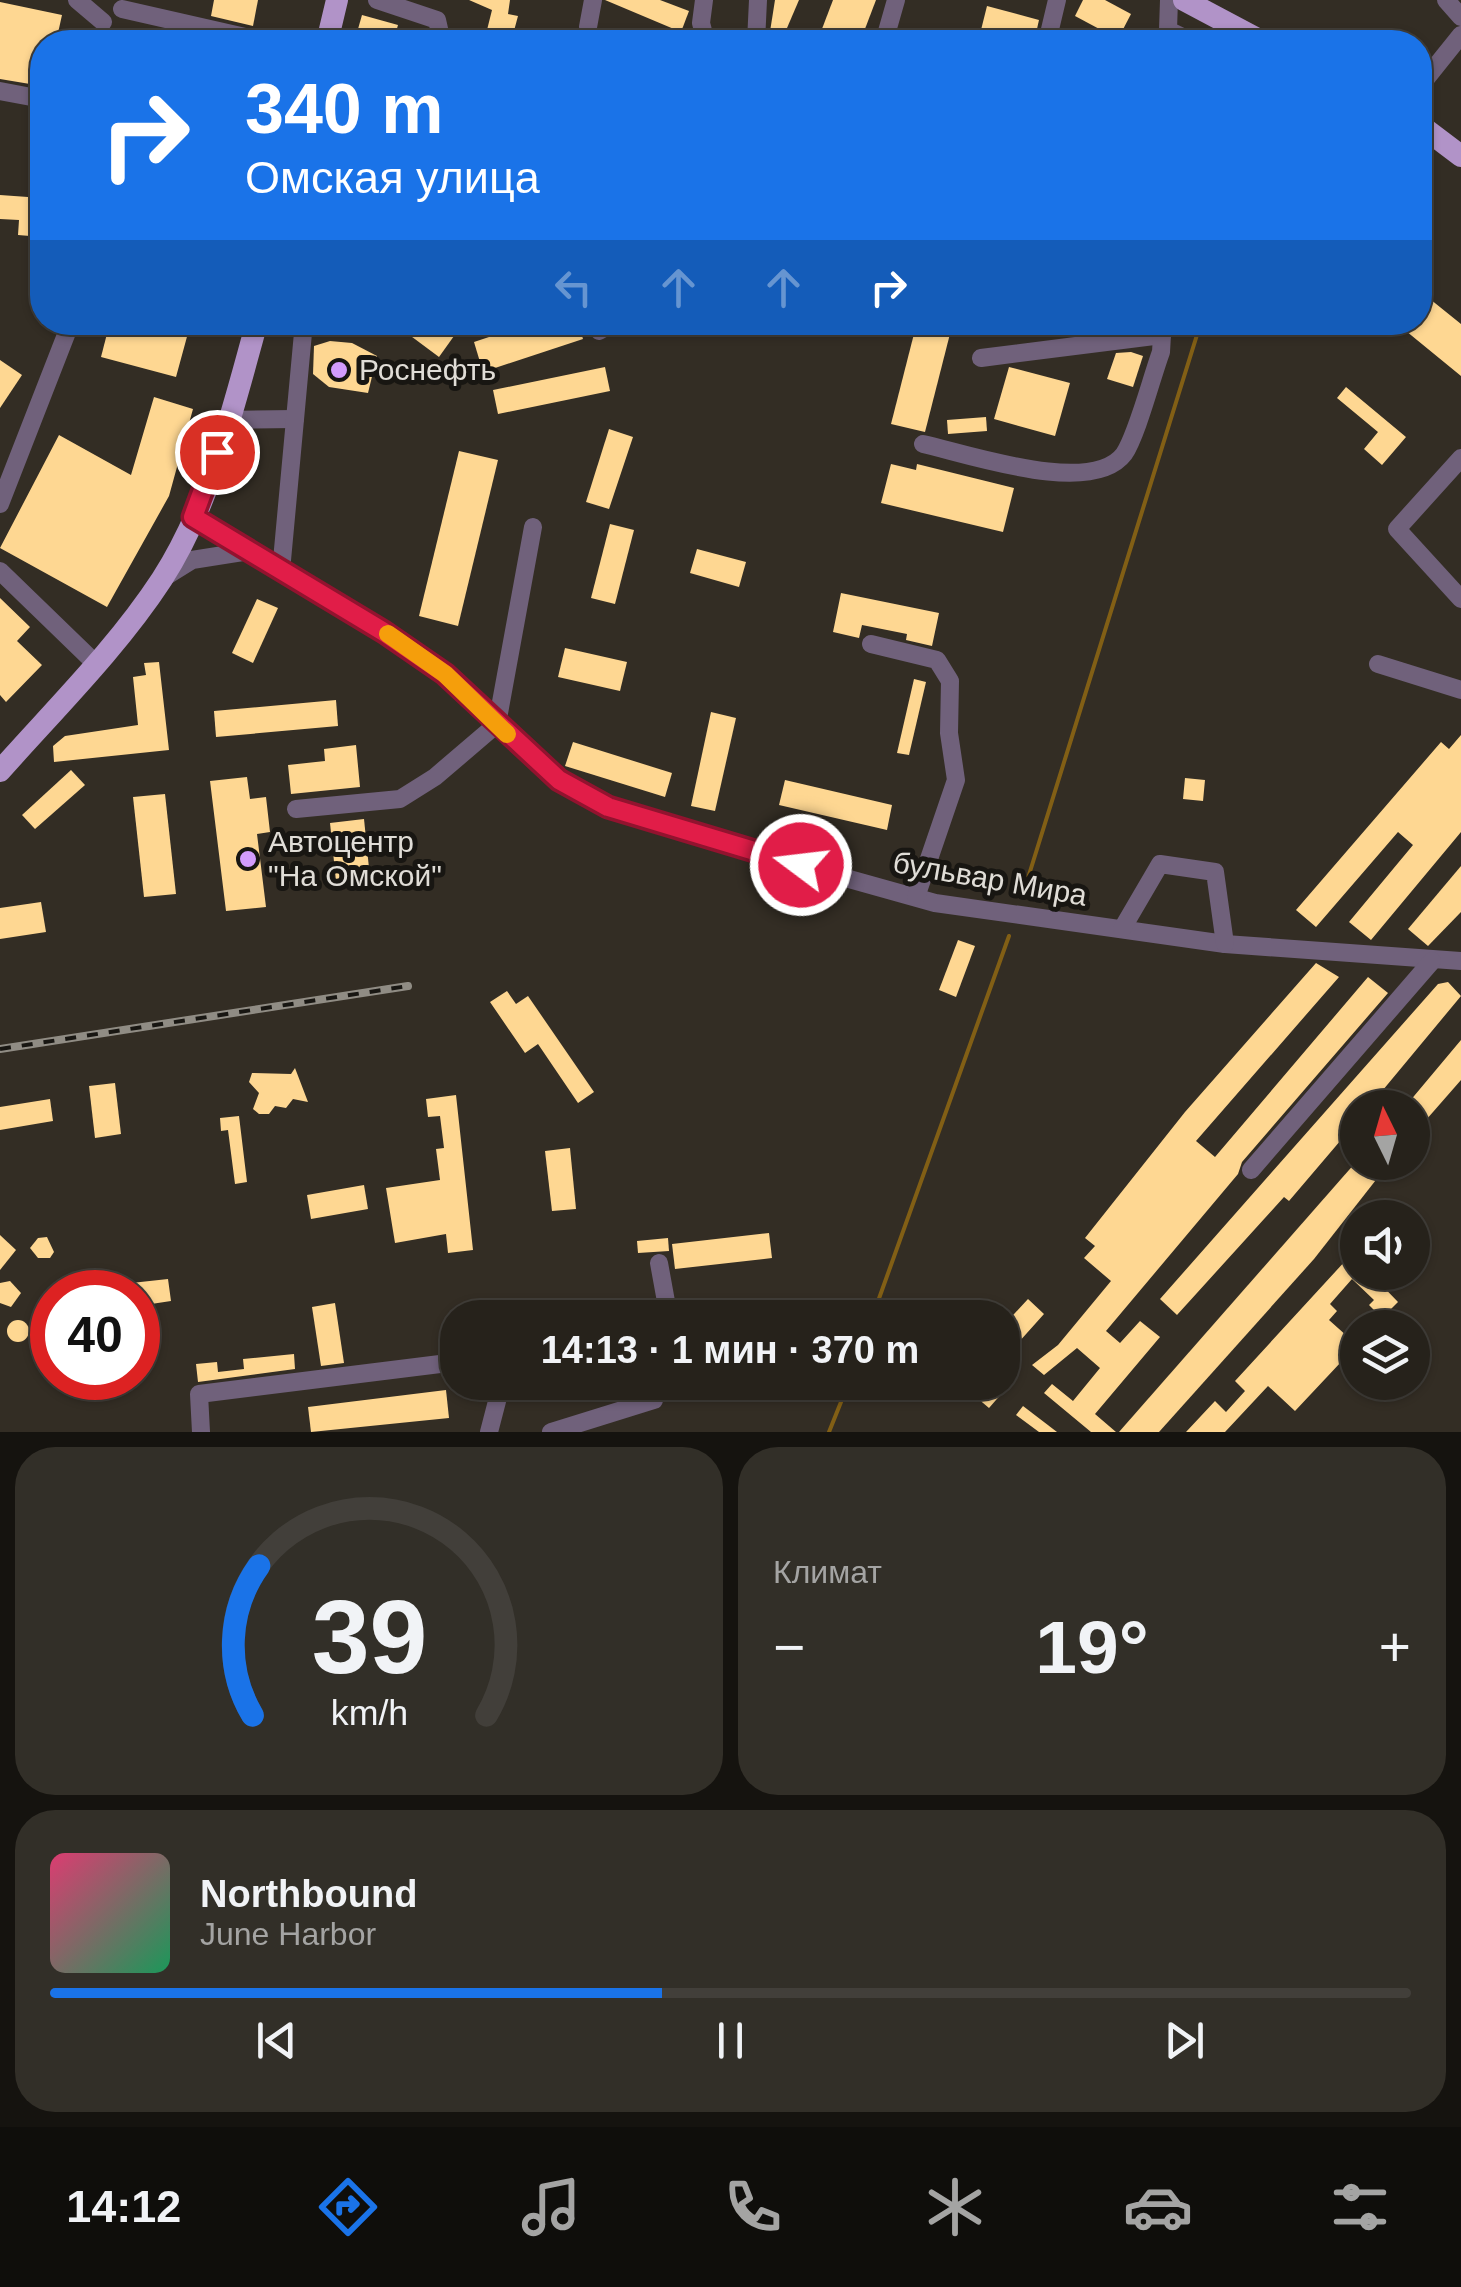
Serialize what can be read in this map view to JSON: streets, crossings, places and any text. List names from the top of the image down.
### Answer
{
  "streets": {
    "street": ["бульвар Мира"]
  },
  "places": ["Роснефть", "Автоцентр \"На Омской\""],
  "north": "top",
  "page": {
    "turn": ["340 m", "Омская улица"],
    "limit": "40",
    "trip": "14:13 · 1 мин · 370 m",
    "tile": "Климат",
    "heat": ["−", "19°", "+"],
    "song": ["Northbound", "June Harbor"],
    "tabs": "14:12",
    "gauge": ["39", "km/h"]
  }
}
